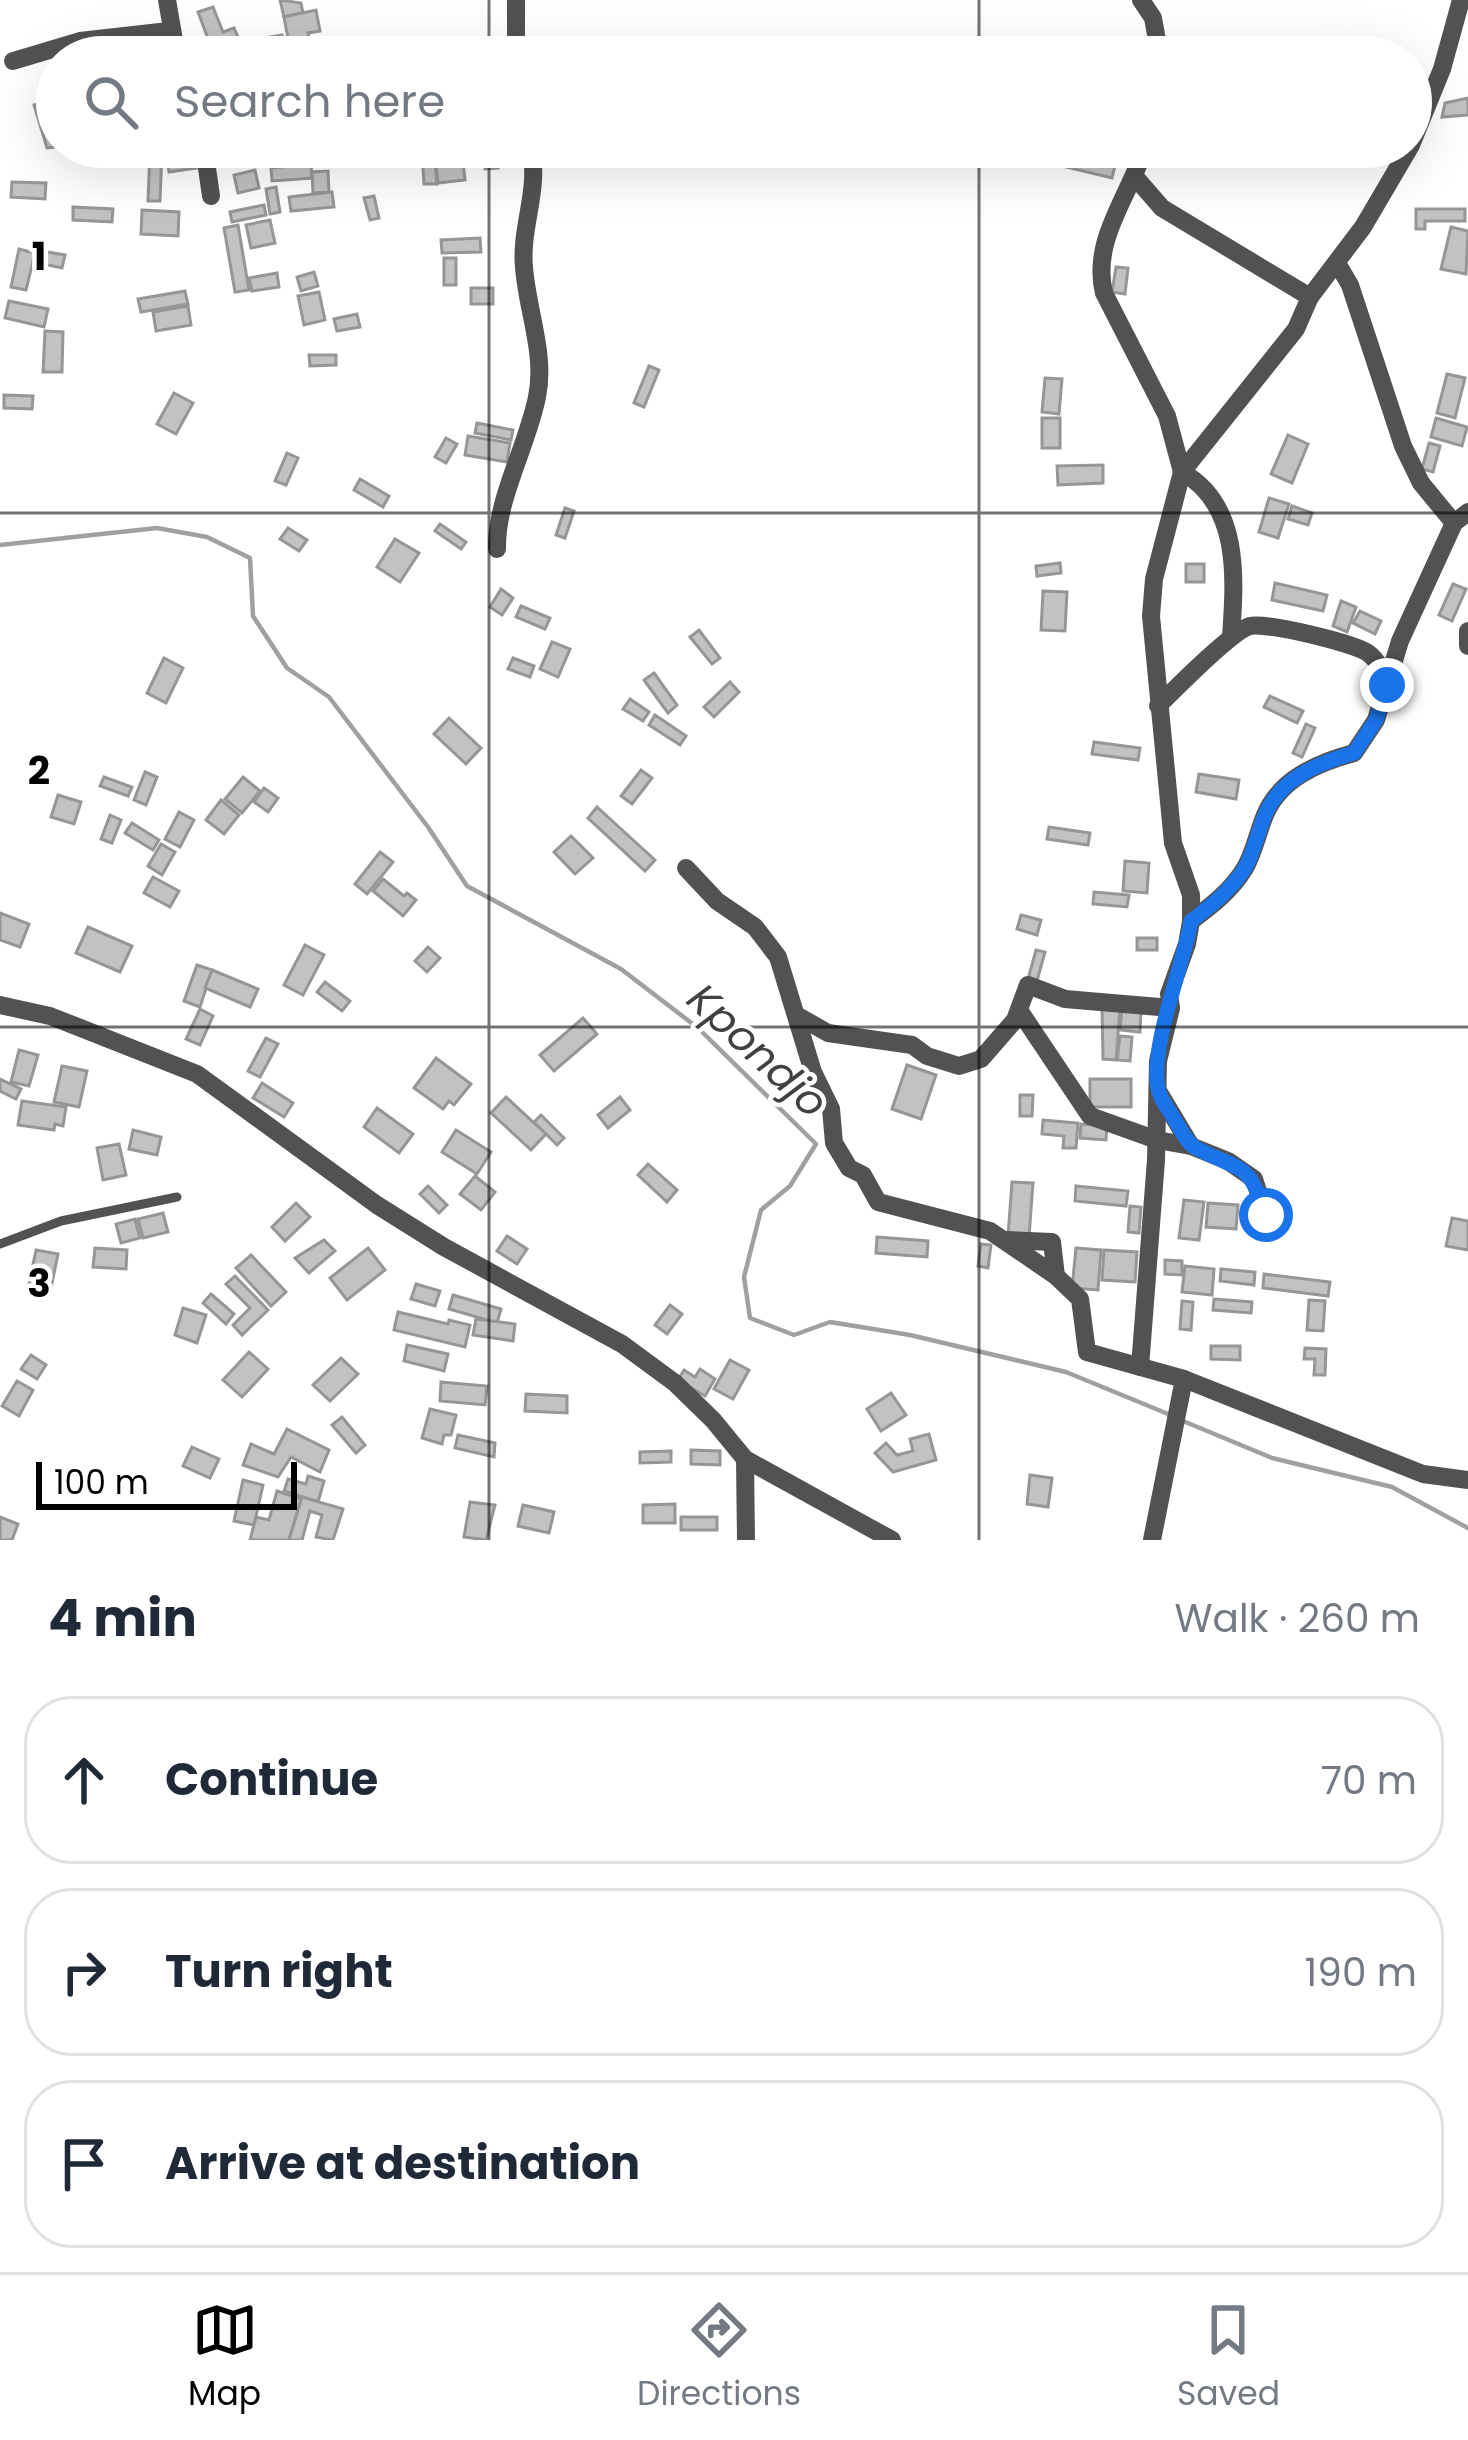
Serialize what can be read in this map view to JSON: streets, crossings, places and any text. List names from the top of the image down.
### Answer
{
  "water": ["Kpondjo"],
  "scale_bar": "100 m",
  "page": {
    "search": "Search here",
    "scale": "100 m",
    "heading": ["4 min", "Walk · 260 m"],
    "list": [
      ["Continue", "70 m"],
      ["Turn right", "190 m"],
      "Arrive at destination"
    ],
    "nav": ["Map", "Directions", "Saved"]
  },
  "grid": {
    "rows": ["1", "2", "3"]
  }
}
